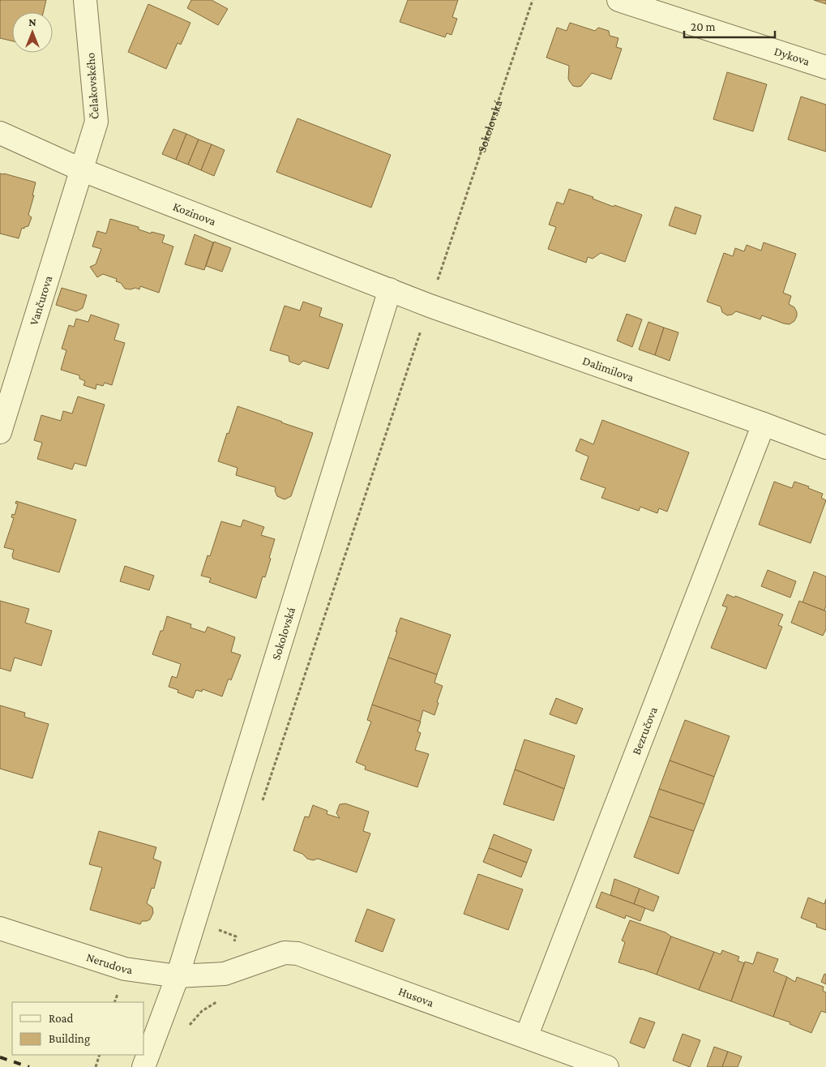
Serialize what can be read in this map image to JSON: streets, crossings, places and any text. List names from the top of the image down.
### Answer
{
  "streets": {
    "street": [
      "Dykova",
      "Čelakovského",
      "Sokolovská",
      "Kozinova",
      "Vančurova",
      "Dalimilova",
      "Bezručova",
      "Nerudova",
      "Husova"
    ]
  },
  "crossings": [
    ["Čelakovského", "Kozinova"],
    ["Čelakovského", "Vančurova"],
    ["Sokolovská", "Kozinova"],
    ["Sokolovská", "Dalimilova"],
    ["Sokolovská", "Nerudova"],
    ["Kozinova", "Vančurova"],
    ["Kozinova", "Dalimilova"],
    ["Dalimilova", "Bezručova"],
    ["Bezručova", "Husova"],
    ["Nerudova", "Husova"]
  ],
  "legend": ["Road", "Building"],
  "scale_bar": "20 m",
  "north": "top"
}
